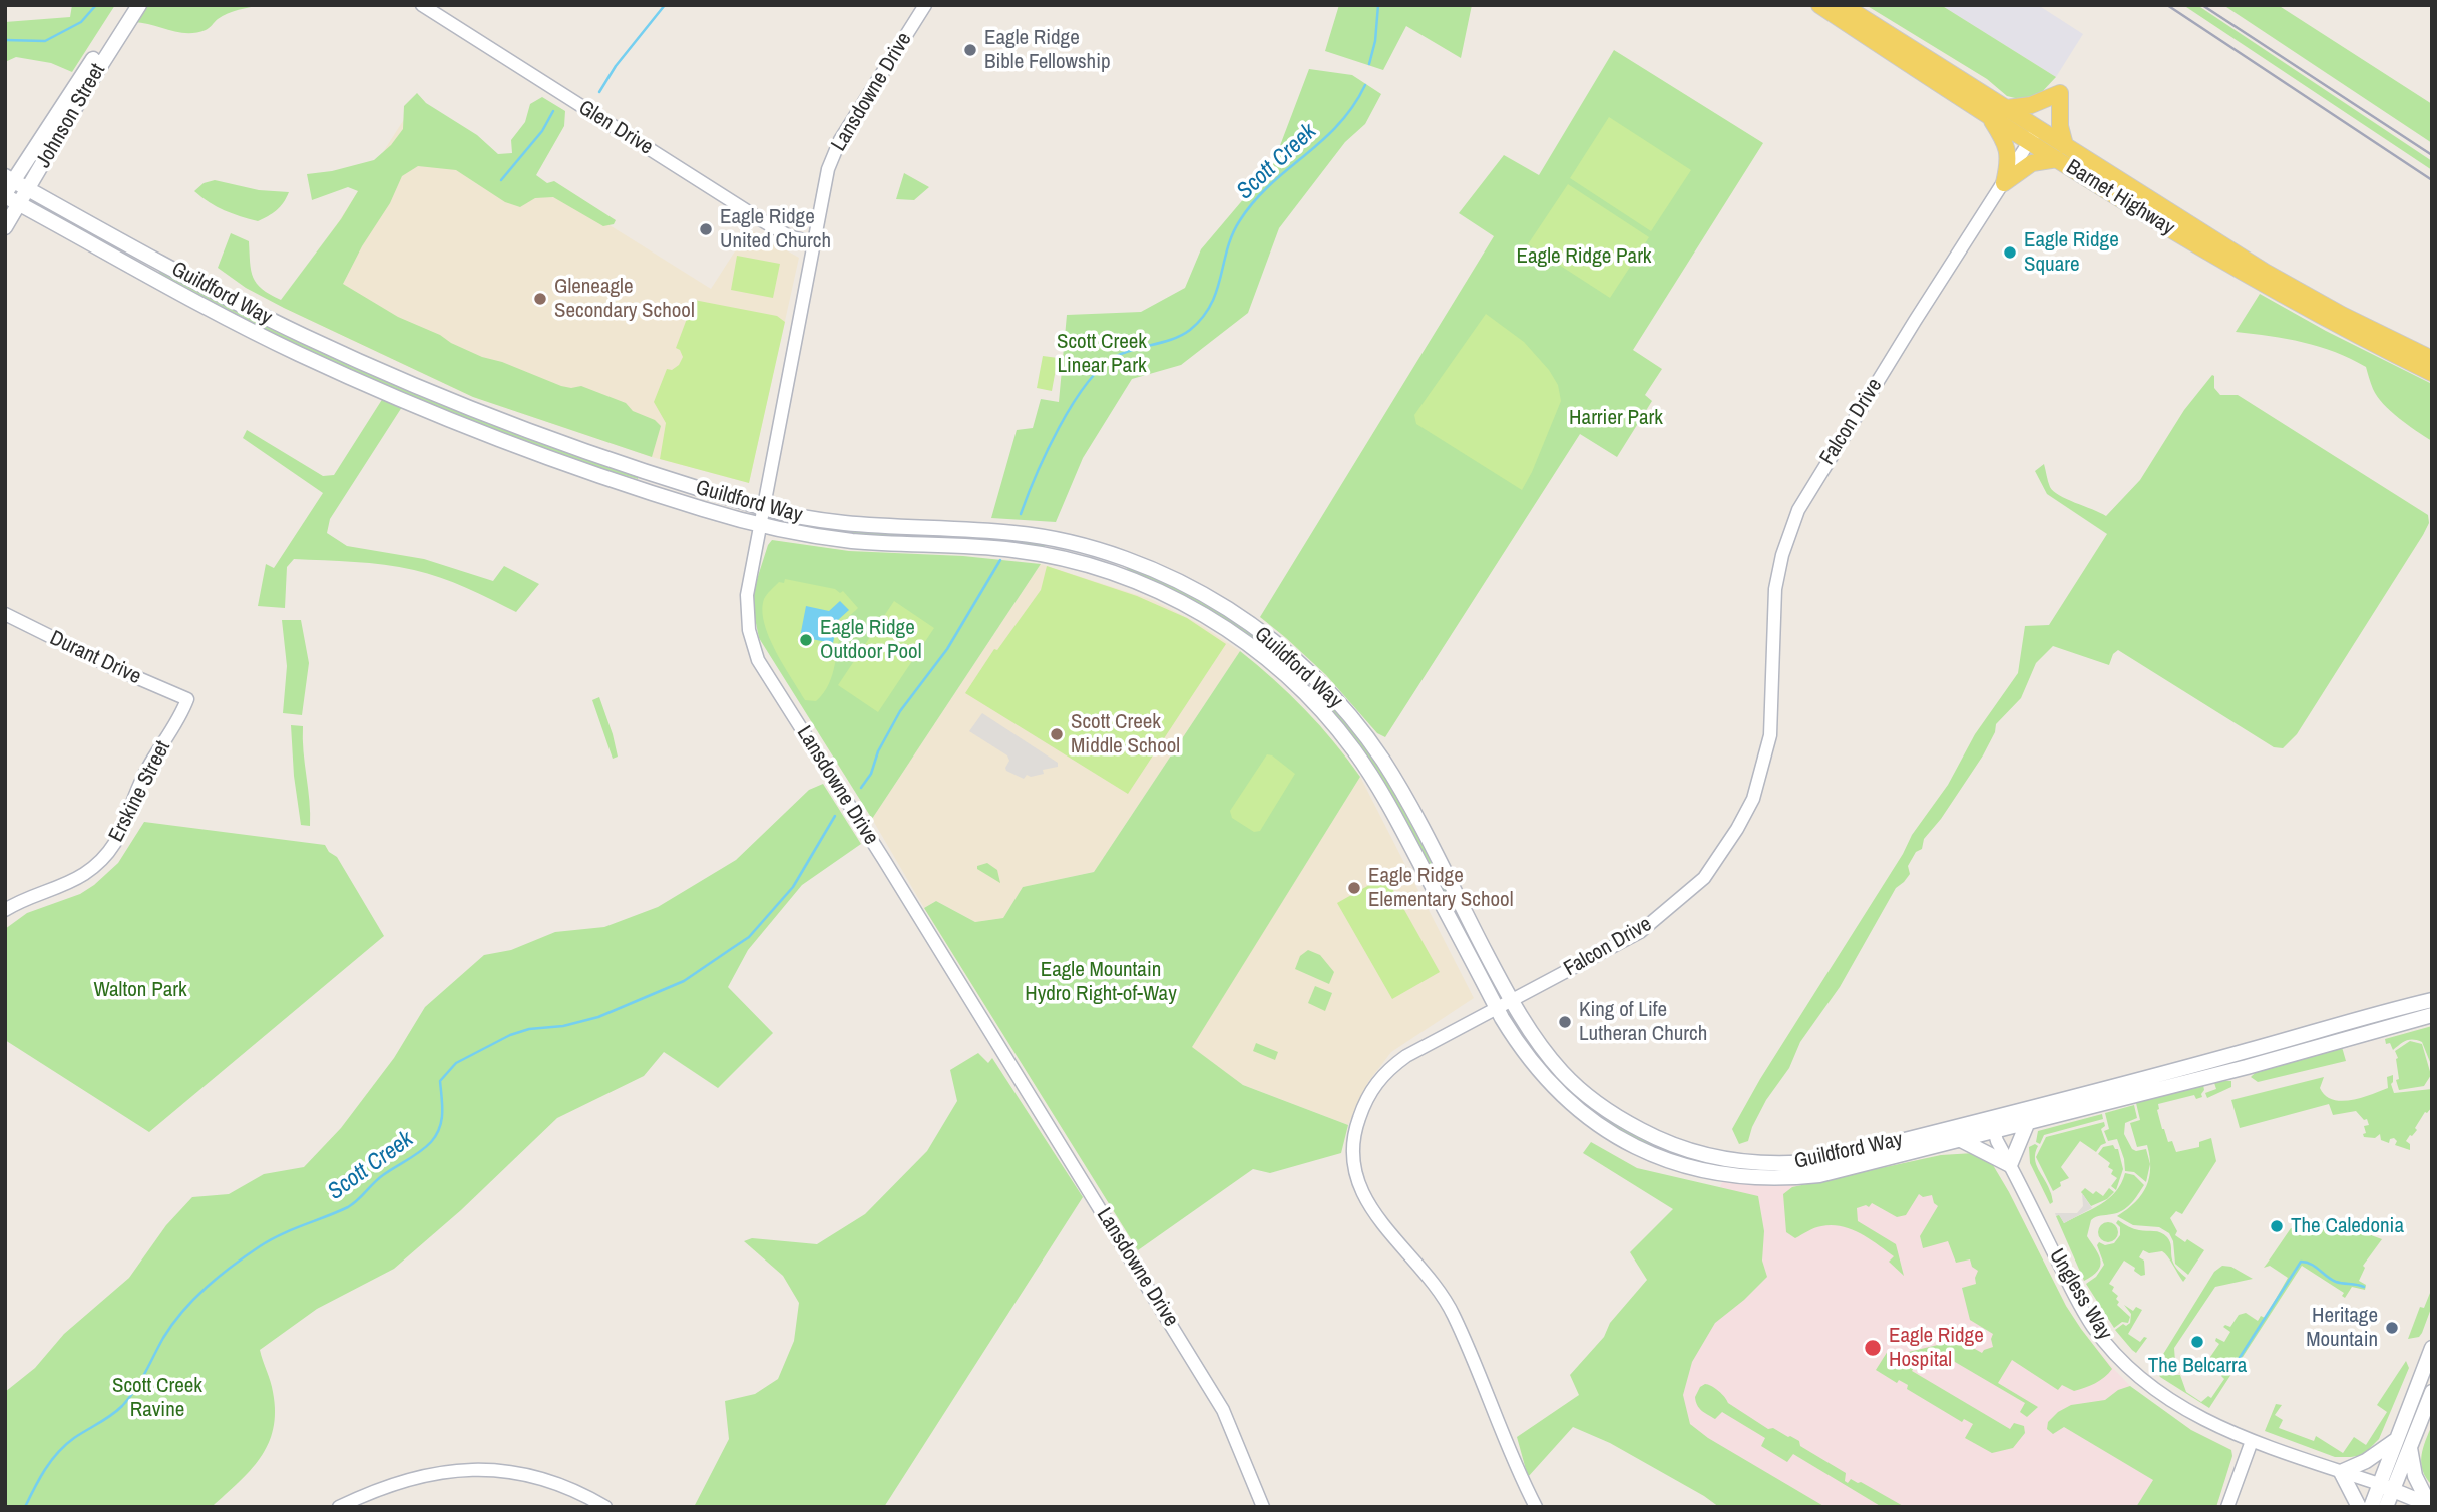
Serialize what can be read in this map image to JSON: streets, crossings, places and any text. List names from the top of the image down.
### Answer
{
  "streets": {
    "main road": ["Johnson Street", "Barnet Highway", "Guildford Way"],
    "street": [
      "Lansdowne Drive",
      "Glen Drive",
      "Falcon Drive",
      "Durant Drive",
      "Erskine Street",
      "Ungless Way"
    ]
  },
  "crossings": [
    ["Lansdowne Drive", "Glen Drive"],
    ["Lansdowne Drive", "Guildford Way"],
    ["Johnson Street", "Guildford Way"],
    ["Barnet Highway", "Falcon Drive"],
    ["Guildford Way", "Falcon Drive"],
    ["Guildford Way", "Ungless Way"],
    ["Durant Drive", "Erskine Street"]
  ],
  "water": ["Scott Creek"],
  "parks": [
    "Eagle Ridge Park",
    "Scott Creek Linear Park",
    "Harrier Park",
    "Eagle Mountain Hydro Right-of-Way",
    "Walton Park",
    "Scott Creek Ravine"
  ],
  "places": [
    "Eagle Ridge Bible Fellowship",
    "Eagle Ridge United Church",
    "Eagle Ridge Square",
    "Gleneagle Secondary School",
    "Eagle Ridge Outdoor Pool",
    "Scott Creek Middle School",
    "Eagle Ridge Elementary School",
    "King of Life Lutheran Church",
    "The Caledonia",
    "Heritage Mountain",
    "The Belcarra",
    "Eagle Ridge Hospital"
  ]
}
